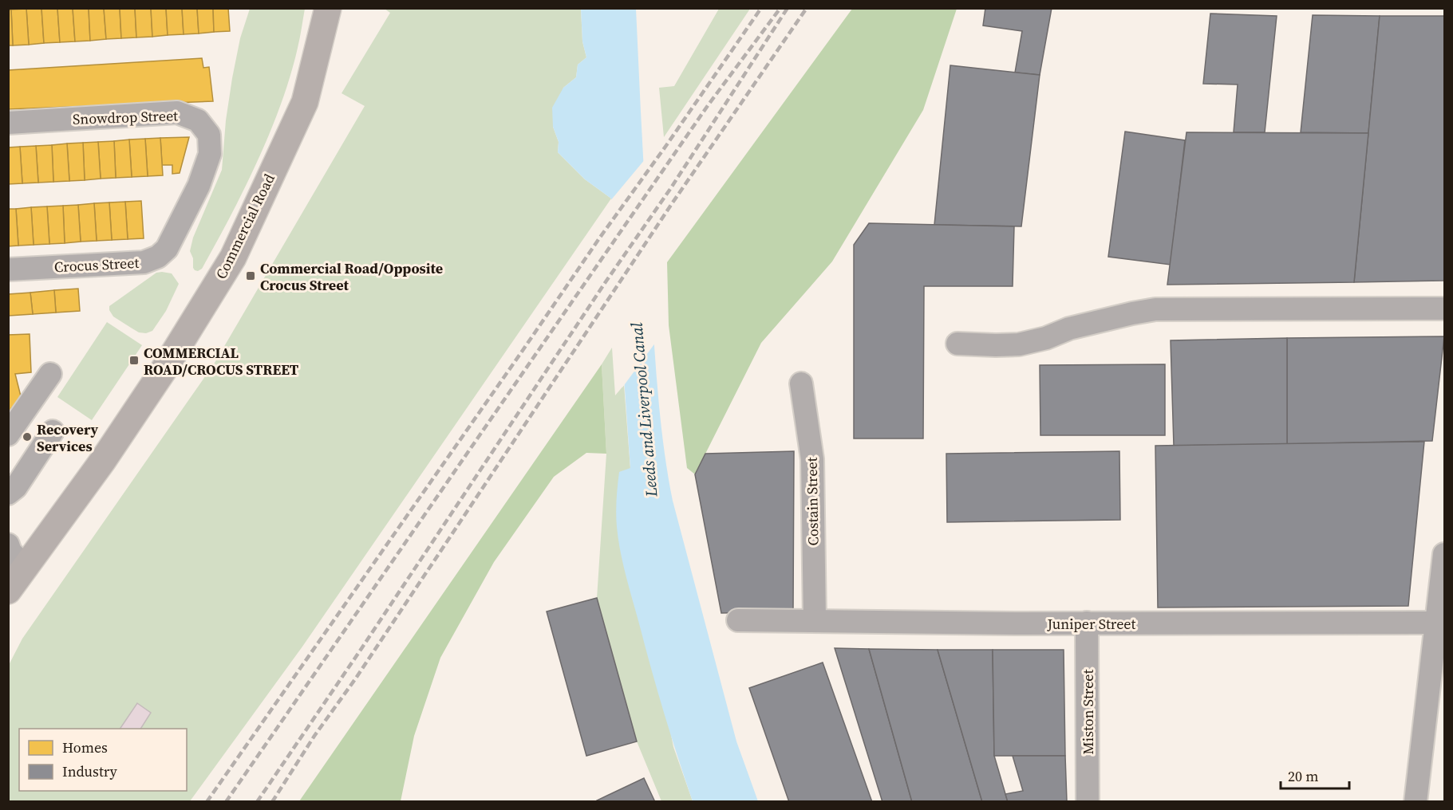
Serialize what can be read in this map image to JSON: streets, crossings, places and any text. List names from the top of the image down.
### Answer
{
  "streets": {
    "main road": ["Commercial Road"],
    "street": [
      "Snowdrop Street",
      "Crocus Street",
      "Costain Street",
      "Juniper Street",
      "Miston Street"
    ]
  },
  "crossings": [
    ["Snowdrop Street", "Crocus Street"],
    ["Costain Street", "Juniper Street"],
    ["Juniper Street", "Miston Street"]
  ],
  "water": ["Leeds and Liverpool Canal"],
  "places": {
    "transit": ["Commercial Road/Opposite Crocus Street", "COMMERCIAL ROAD/CROCUS STREET"],
    "other": ["Recovery Services"]
  },
  "legend": ["Homes", "Industry"],
  "scale_bar": "20 m"
}
